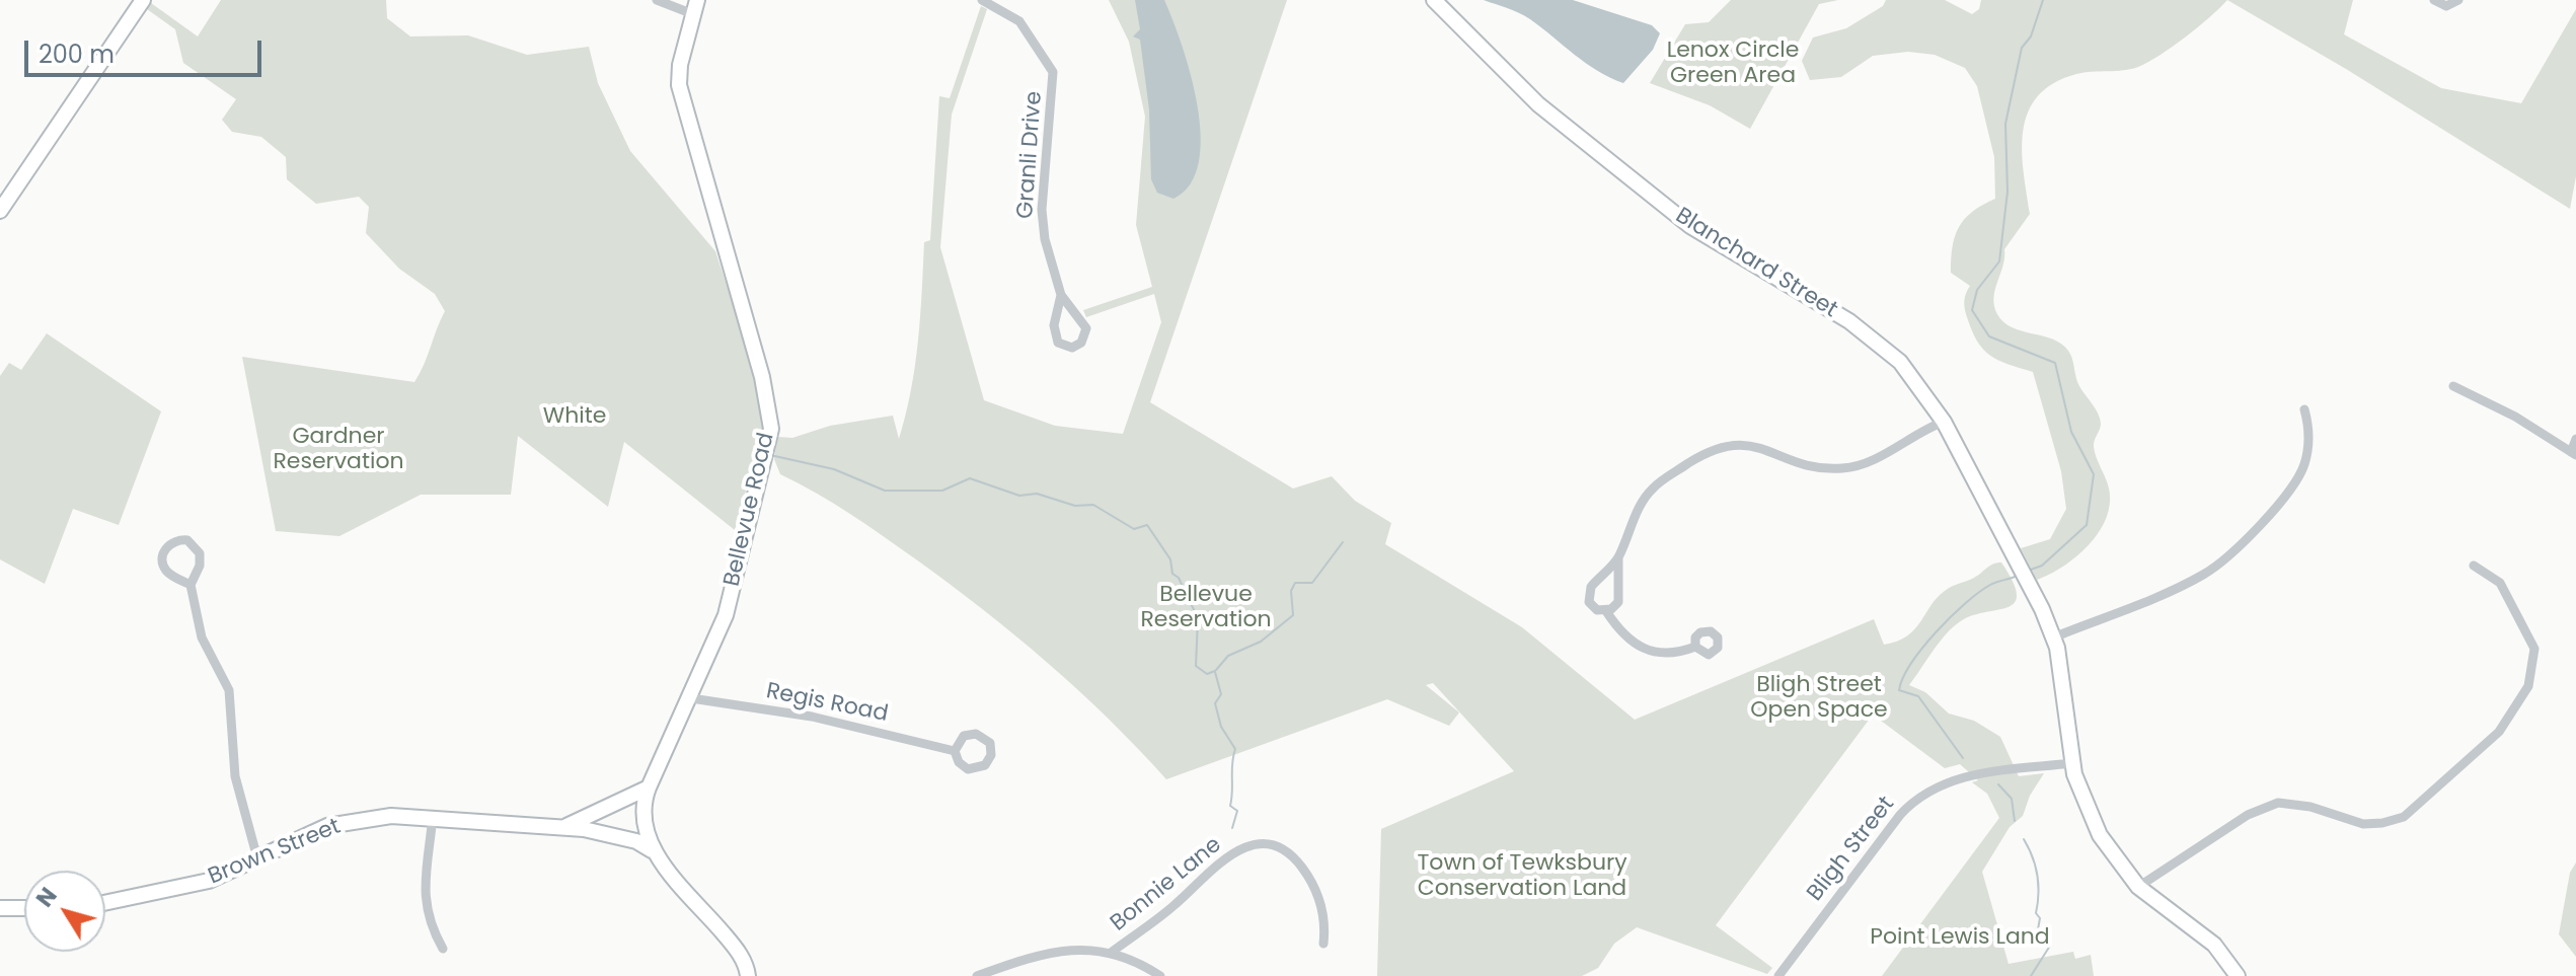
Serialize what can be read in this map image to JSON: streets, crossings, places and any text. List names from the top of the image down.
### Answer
{
  "streets": {
    "street": [
      "Granli Drive",
      "Blanchard Street",
      "Bellevue Road",
      "Regis Road",
      "Bligh Street",
      "Brown Street",
      "Bonnie Lane"
    ]
  },
  "crossings": [
    ["Blanchard Street", "Bligh Street"],
    ["Bellevue Road", "Regis Road"],
    ["Bellevue Road", "Brown Street"]
  ],
  "parks": [
    "Lenox Circle Green Area",
    "White",
    "Gardner Reservation",
    "Bellevue Reservation",
    "Bligh Street Open Space",
    "Town of Tewksbury Conservation Land",
    "Point Lewis Land"
  ],
  "scale_bar": "200 m",
  "north": "top left"
}
